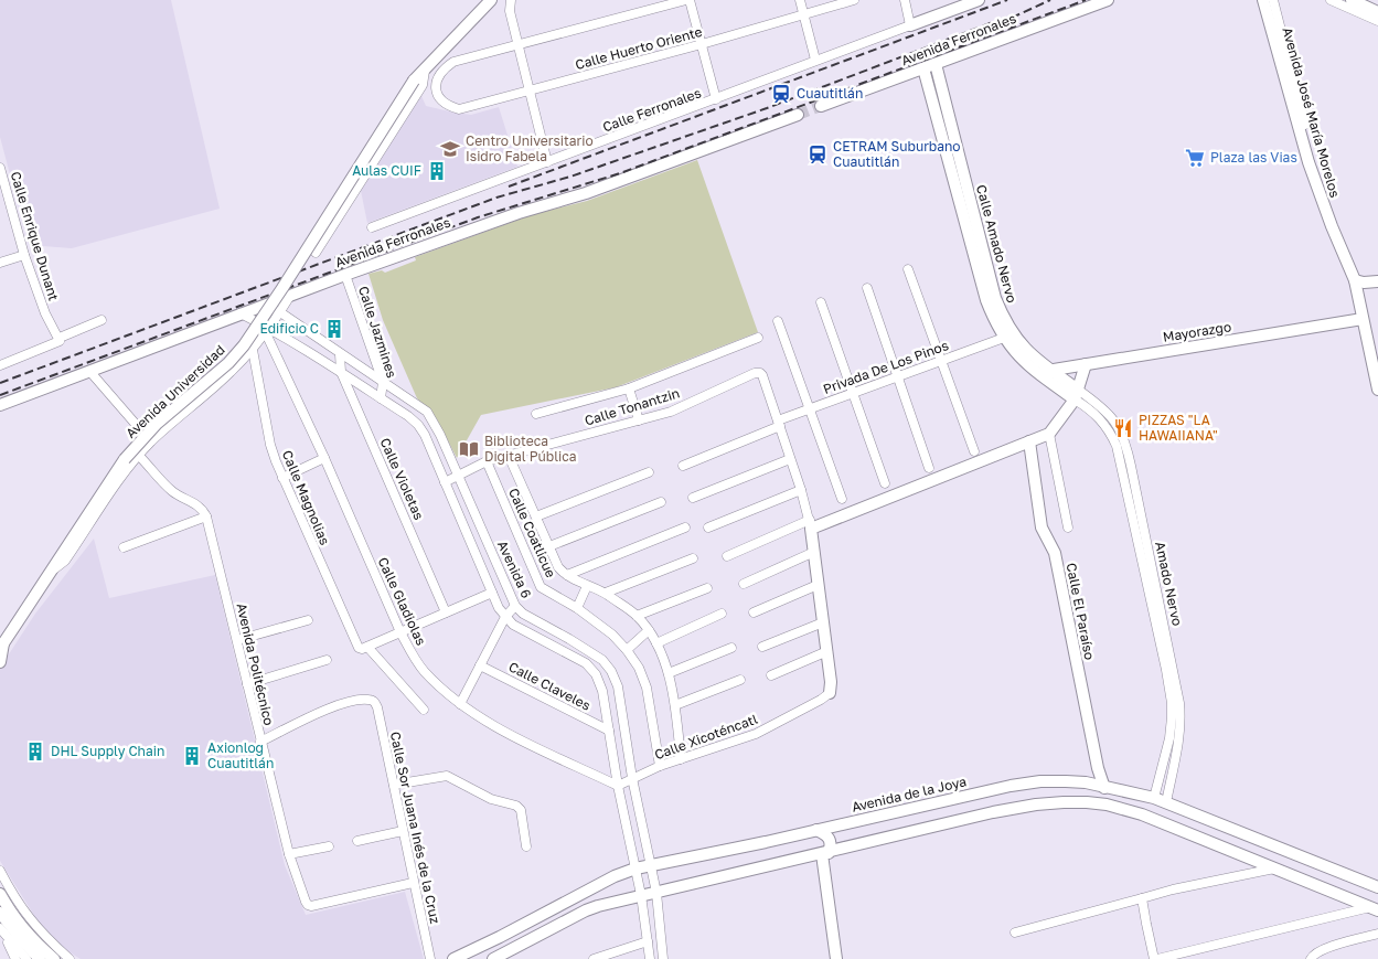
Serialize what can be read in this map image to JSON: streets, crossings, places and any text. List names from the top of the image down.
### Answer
{
  "streets": {
    "main road": [
      "Avenida Ferronales",
      "Avenida José María Morelos",
      "Calle Amado Nervo",
      "Mayorazgo",
      "Avenida Universidad",
      "Calle El Paraíso",
      "Avenida de la Joya"
    ],
    "street": [
      "Calle Huerto Oriente",
      "Calle Ferronales",
      "Calle Enrique Dunant",
      "Calle Jazmines",
      "Privada De Los Pinos",
      "Calle Tonantzin",
      "Calle Violetas",
      "Calle Magnolias",
      "Calle Coatlicue",
      "Avenida 6",
      "Amado Nervo",
      "Calle Gladiolas",
      "Avenida Politécnico",
      "Calle Claveles",
      "Calle Xicoténcatl",
      "Calle Sor Juana Inés de la Cruz"
    ]
  },
  "crossings": [
    ["Avenida Ferronales", "Calle Amado Nervo"],
    ["Avenida Ferronales", "Calle Jazmines"],
    ["Avenida Ferronales", "Avenida Universidad"],
    ["Avenida Ferronales", "Avenida 6"],
    ["Avenida José María Morelos", "Mayorazgo"],
    ["Calle Amado Nervo", "Mayorazgo"],
    ["Calle Amado Nervo", "Privada De Los Pinos"],
    ["Calle Amado Nervo", "Amado Nervo"],
    ["Calle Jazmines", "Avenida 6"],
    ["Privada De Los Pinos", "Calle Tonantzin"],
    ["Avenida Universidad", "Calle Magnolias"],
    ["Avenida Universidad", "Avenida 6"],
    ["Avenida Universidad", "Calle Gladiolas"],
    ["Calle Tonantzin", "Calle Coatlicue"],
    ["Calle Tonantzin", "Avenida 6"],
    ["Calle Violetas", "Avenida 6"],
    ["Calle Coatlicue", "Calle Xicoténcatl"],
    ["Avenida 6", "Calle Xicoténcatl"],
    ["Avenida 6", "Avenida de la Joya"],
    ["Amado Nervo", "Avenida de la Joya"],
    ["Calle Gladiolas", "Calle Xicoténcatl"],
    ["Calle El Paraíso", "Avenida de la Joya"],
    ["Avenida Politécnico", "Calle Sor Juana Inés de la Cruz"]
  ],
  "places": {
    "station": ["Cuautitlán", "CETRAM Suburbano Cuautitlán"],
    "school or university": ["Centro Universitario Isidro Fabela"],
    "supermarket": ["Plaza las Vias"],
    "building": [
      "Aulas CUIF",
      "Edificio C",
      "DHL Supply Chain",
      "Axionlog Cuautitlán"
    ],
    "restaurant": ["PIZZAS \"LA HAWAIIANA\""],
    "library": ["Biblioteca Digital Pública"]
  }
}
